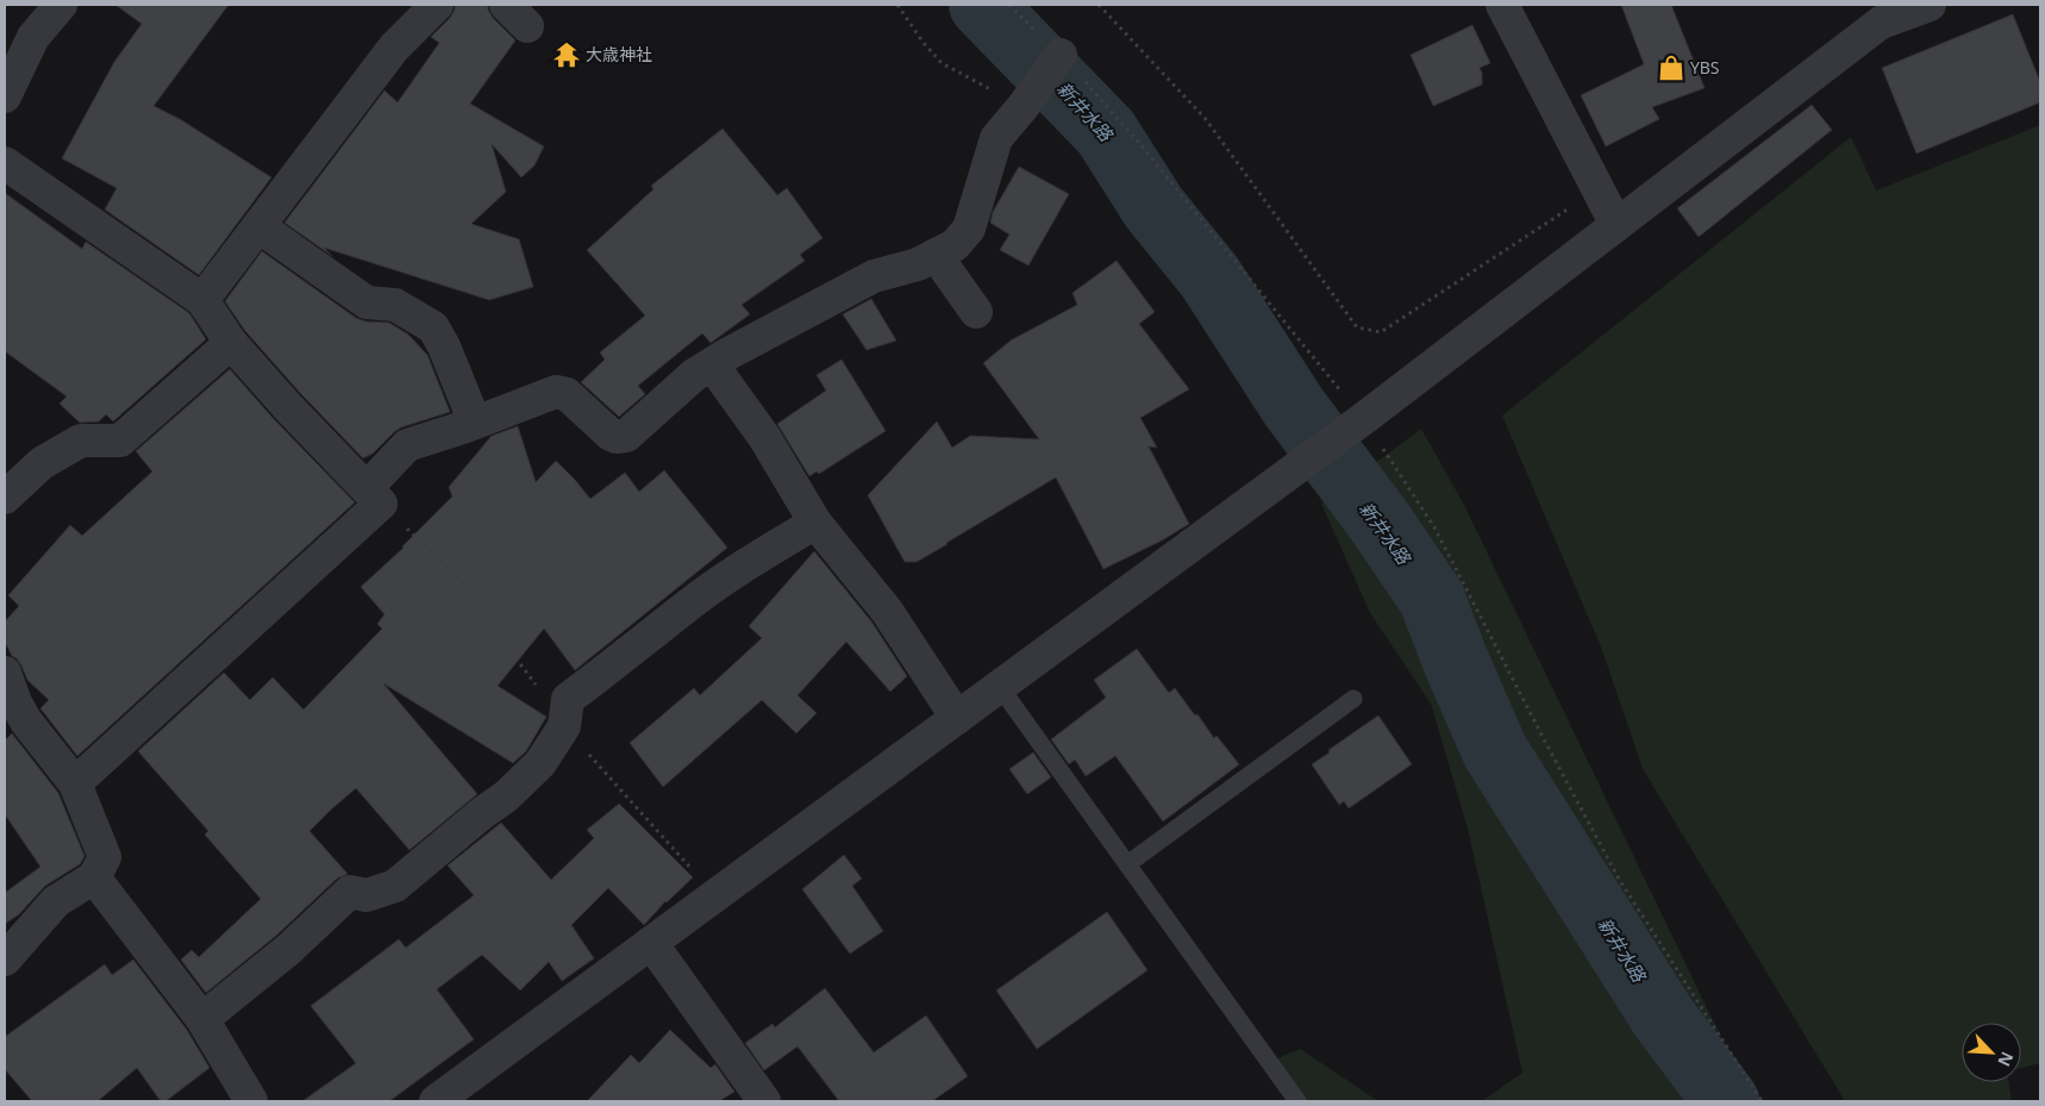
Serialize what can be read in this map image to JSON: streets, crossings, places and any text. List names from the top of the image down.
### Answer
{
  "water": ["新井水路"],
  "places": {
    "temple": ["大歳神社"],
    "shop": ["YBS"]
  },
  "north": "bottom right"
}
